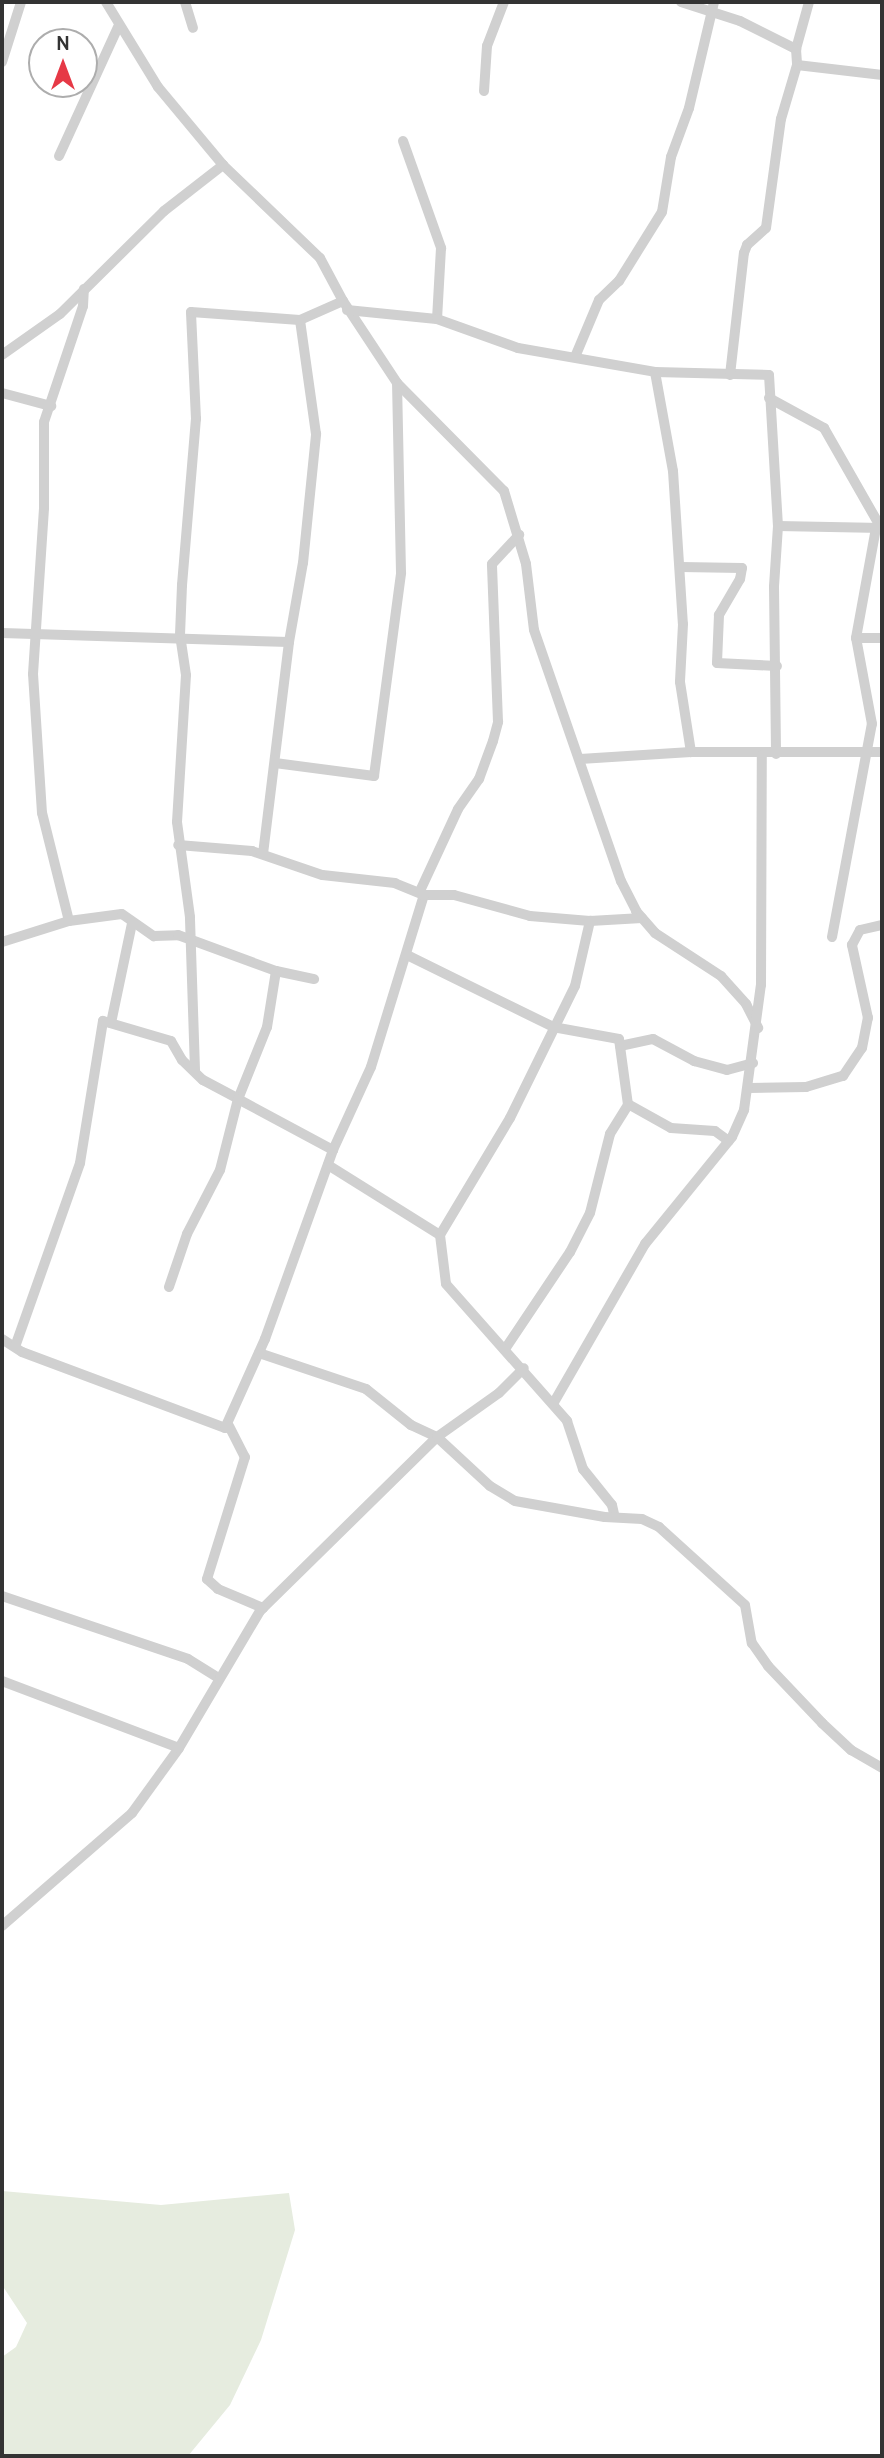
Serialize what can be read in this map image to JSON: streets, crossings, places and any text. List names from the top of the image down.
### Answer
{
  "north": "top"
}
